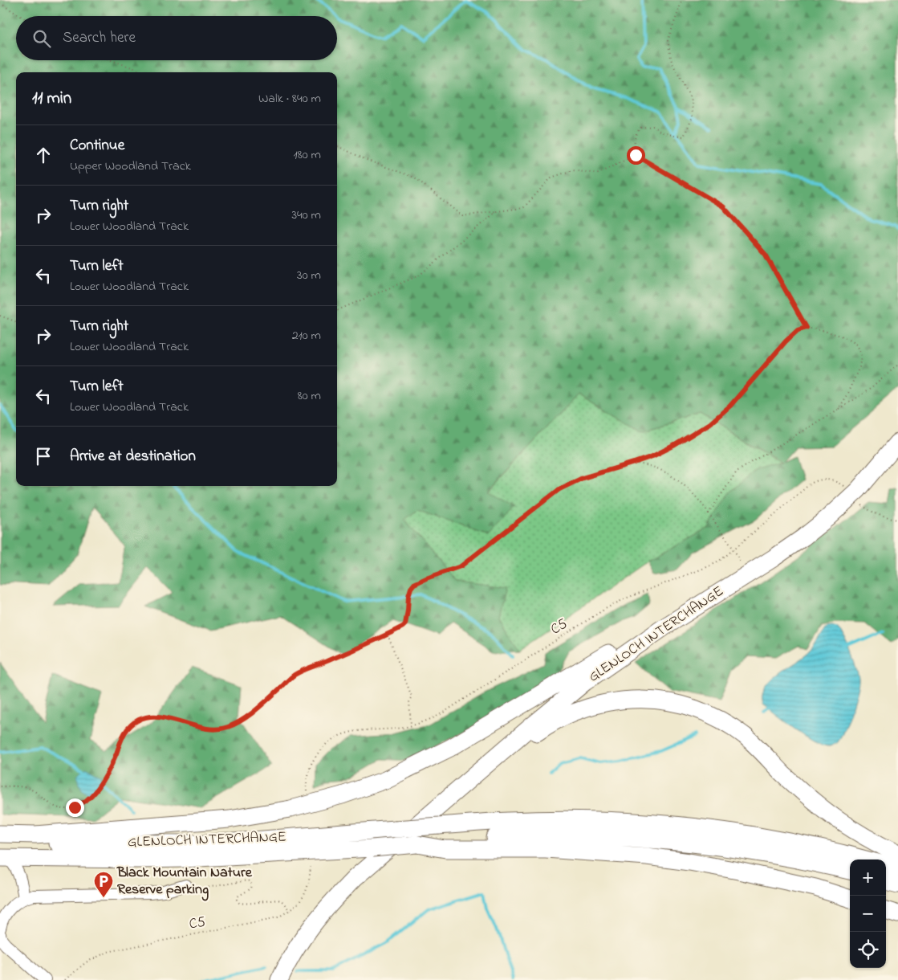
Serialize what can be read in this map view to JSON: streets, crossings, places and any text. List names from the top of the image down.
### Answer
{
  "streets": {
    "highway": ["GLENLOCH INTERCHANGE"],
    "path": ["C5"]
  },
  "places": {
    "parking": ["Black Mountain Nature Reserve parking"]
  },
  "page": {
    "search": "Search here",
    "heading": ["11 min", "Walk · 840 m"],
    "list": [
      ["Continue", "Upper Woodland Track", "180 m"],
      ["Turn right", "Lower Woodland Track", "340 m"],
      ["Turn left", "Lower Woodland Track", "30 m"],
      ["Turn right", "Lower Woodland Track", "210 m"],
      ["Turn left", "Lower Woodland Track", "80 m"],
      "Arrive at destination"
    ],
    "map_buttons": ["+", "−"]
  }
}
